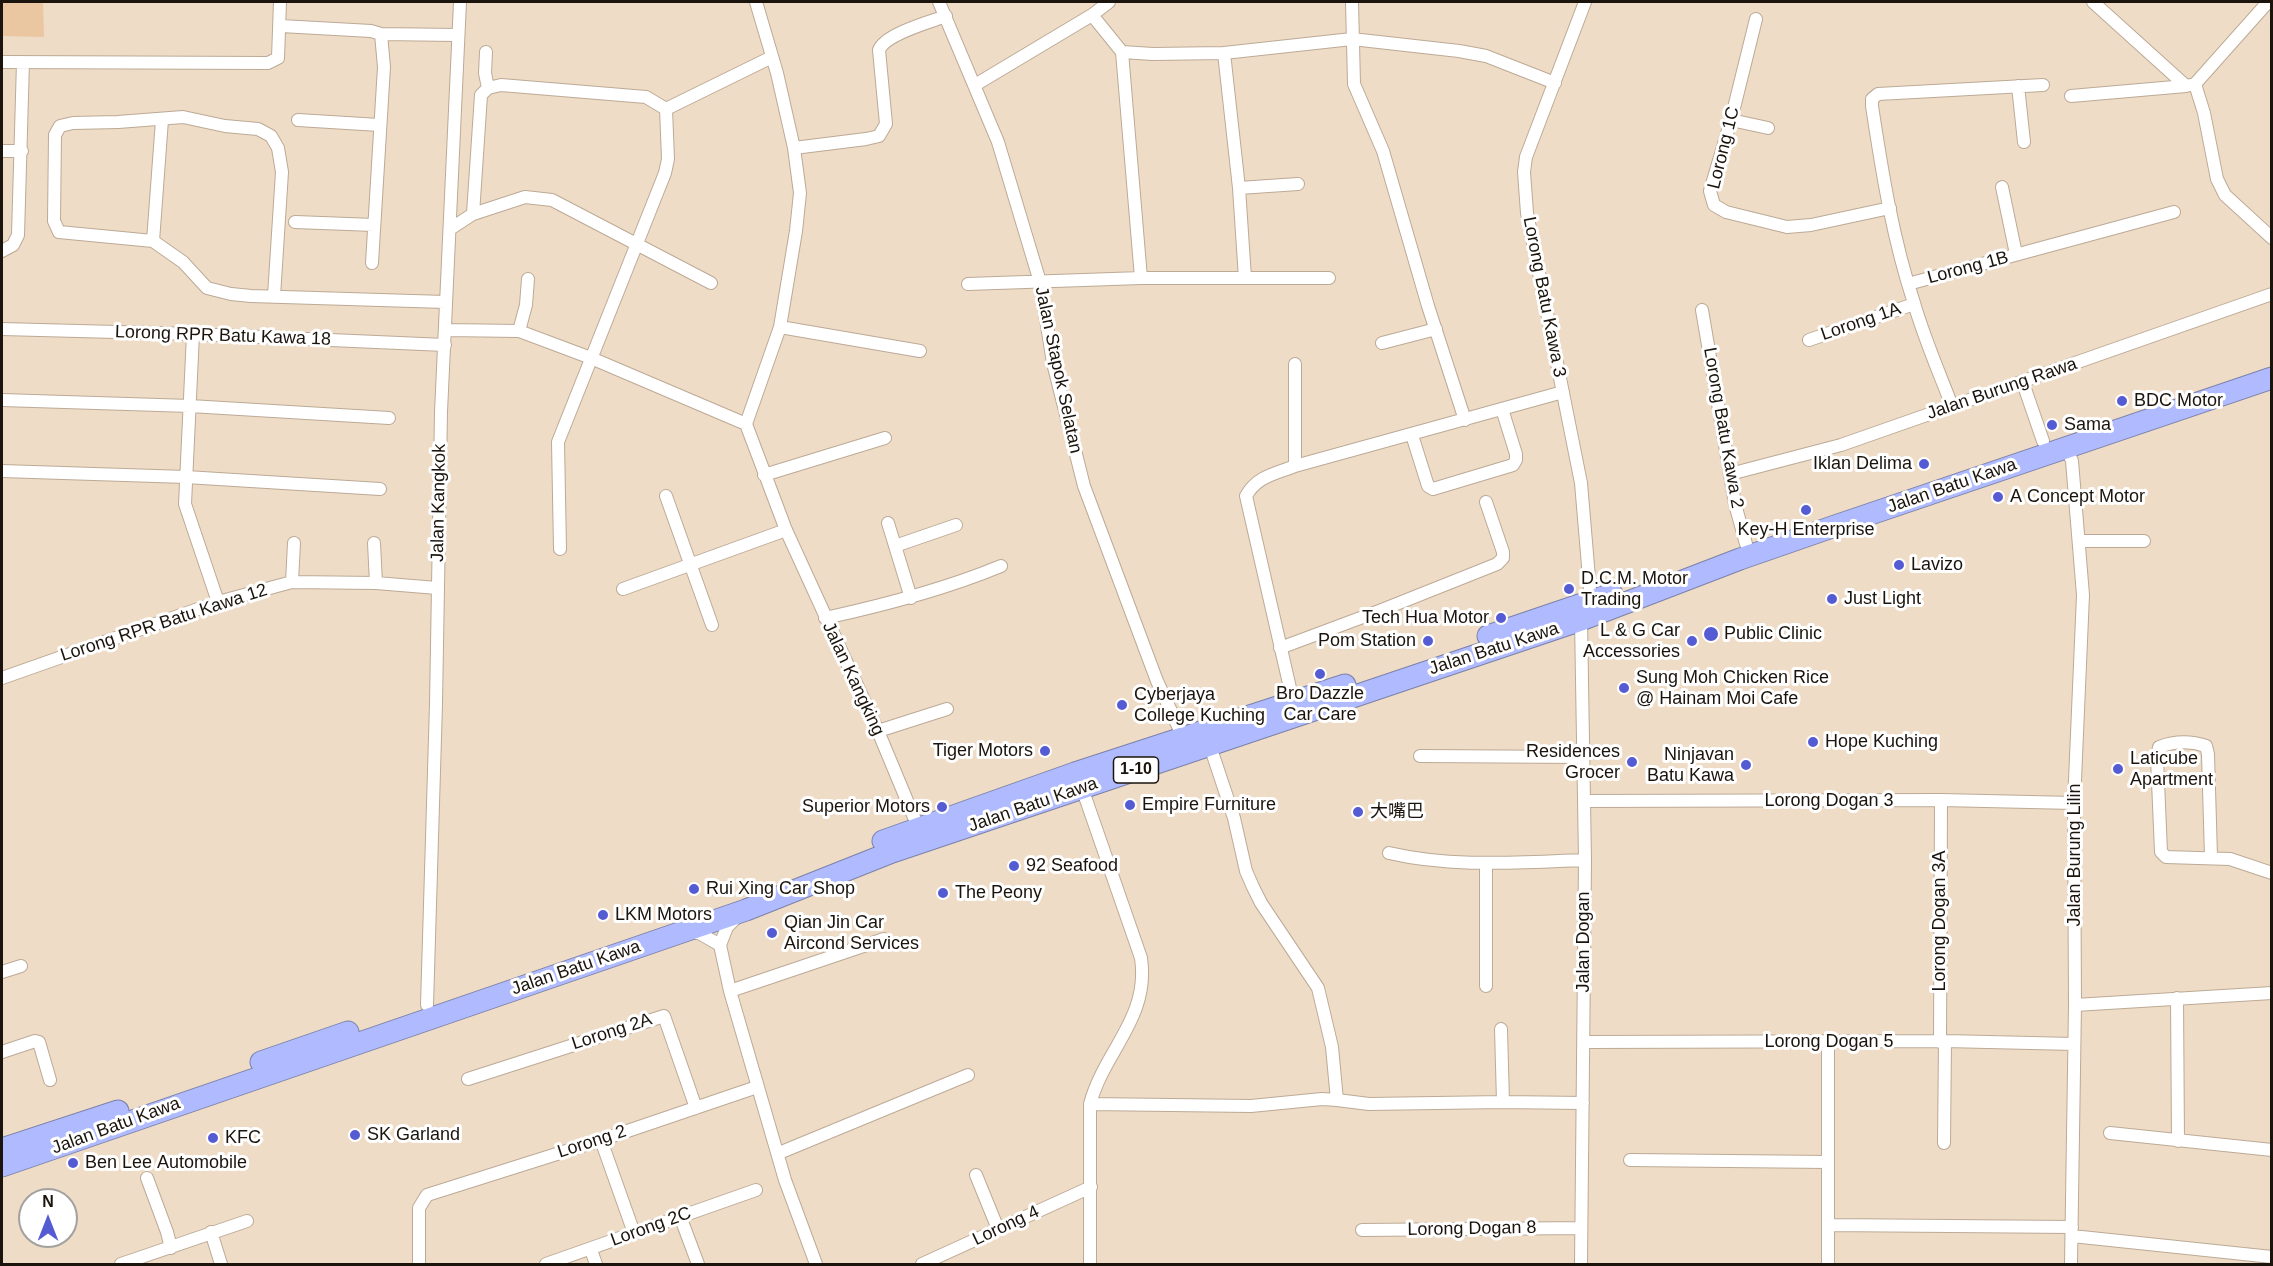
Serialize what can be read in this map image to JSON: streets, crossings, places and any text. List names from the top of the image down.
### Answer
{
  "streets": {
    "highway": ["Jalan Batu Kawa", "1-10"],
    "street": [
      "Lorong 1C",
      "Lorong 1B",
      "Lorong Batu Kawa 3",
      "Lorong 1A",
      "Lorong RPR Batu Kawa 18",
      "Jalan Stapok Selatan",
      "Jalan Burung Rawa",
      "Lorong Batu Kawa 2",
      "Jalan Kangkok",
      "Lorong RPR Batu Kawa 12",
      "Jalan Kangking",
      "Lorong Dogan 3",
      "Jalan Burung Lilin",
      "Lorong Dogan 3A",
      "Jalan Dogan",
      "Lorong 2A",
      "Lorong Dogan 5",
      "Lorong 2",
      "Lorong 4",
      "Lorong 2C",
      "Lorong Dogan 8"
    ]
  },
  "crossings": [
    ["Lorong 1C", "Lorong 1B"],
    ["Lorong Batu Kawa 3", "Jalan Batu Kawa"],
    ["Lorong RPR Batu Kawa 18", "Jalan Kangkok"],
    ["Jalan Stapok Selatan", "Jalan Batu Kawa"],
    ["Jalan Burung Rawa", "Lorong Batu Kawa 2"],
    ["Lorong Batu Kawa 2", "Jalan Batu Kawa"],
    ["Jalan Batu Kawa", "Jalan Kangkok"],
    ["Jalan Batu Kawa", "Jalan Kangking"],
    ["Jalan Batu Kawa", "Jalan Burung Lilin"],
    ["Jalan Batu Kawa", "Jalan Dogan"],
    ["Jalan Kangkok", "Lorong RPR Batu Kawa 12"],
    ["Lorong Dogan 3", "Jalan Burung Lilin"],
    ["Lorong Dogan 3", "Lorong Dogan 3A"],
    ["Lorong Dogan 3", "Jalan Dogan"],
    ["Jalan Burung Lilin", "Lorong Dogan 5"],
    ["Lorong Dogan 3A", "Lorong Dogan 5"],
    ["Jalan Dogan", "Lorong Dogan 5"],
    ["Jalan Dogan", "Lorong Dogan 8"],
    ["Lorong 2A", "Lorong 2"]
  ],
  "places": [
    "BDC Motor",
    "Sama",
    "Iklan Delima",
    "A Concept Motor",
    "Key-H Enterprise",
    "Lavizo",
    "D.C.M. Motor Trading",
    "Just Light",
    "Tech Hua Motor",
    "Public Clinic",
    "Pom Station",
    "L & G Car Accessories",
    "Bro Dazzle Car Care",
    "Sung Moh Chicken Rice @ Hainam Moi Cafe",
    "Cyberjaya College Kuching",
    "Hope Kuching",
    "Tiger Motors",
    "Residences Grocer",
    "Ninjavan Batu Kawa",
    "Laticube Apartment",
    "Empire Furniture",
    "Superior Motors",
    "大嘴巴",
    "92 Seafood",
    "Rui Xing Car Shop",
    "The Peony",
    "LKM Motors",
    "Qian Jin Car Aircond Services",
    "SK Garland",
    "KFC",
    "Ben Lee Automobile"
  ],
  "north": "top"
}
